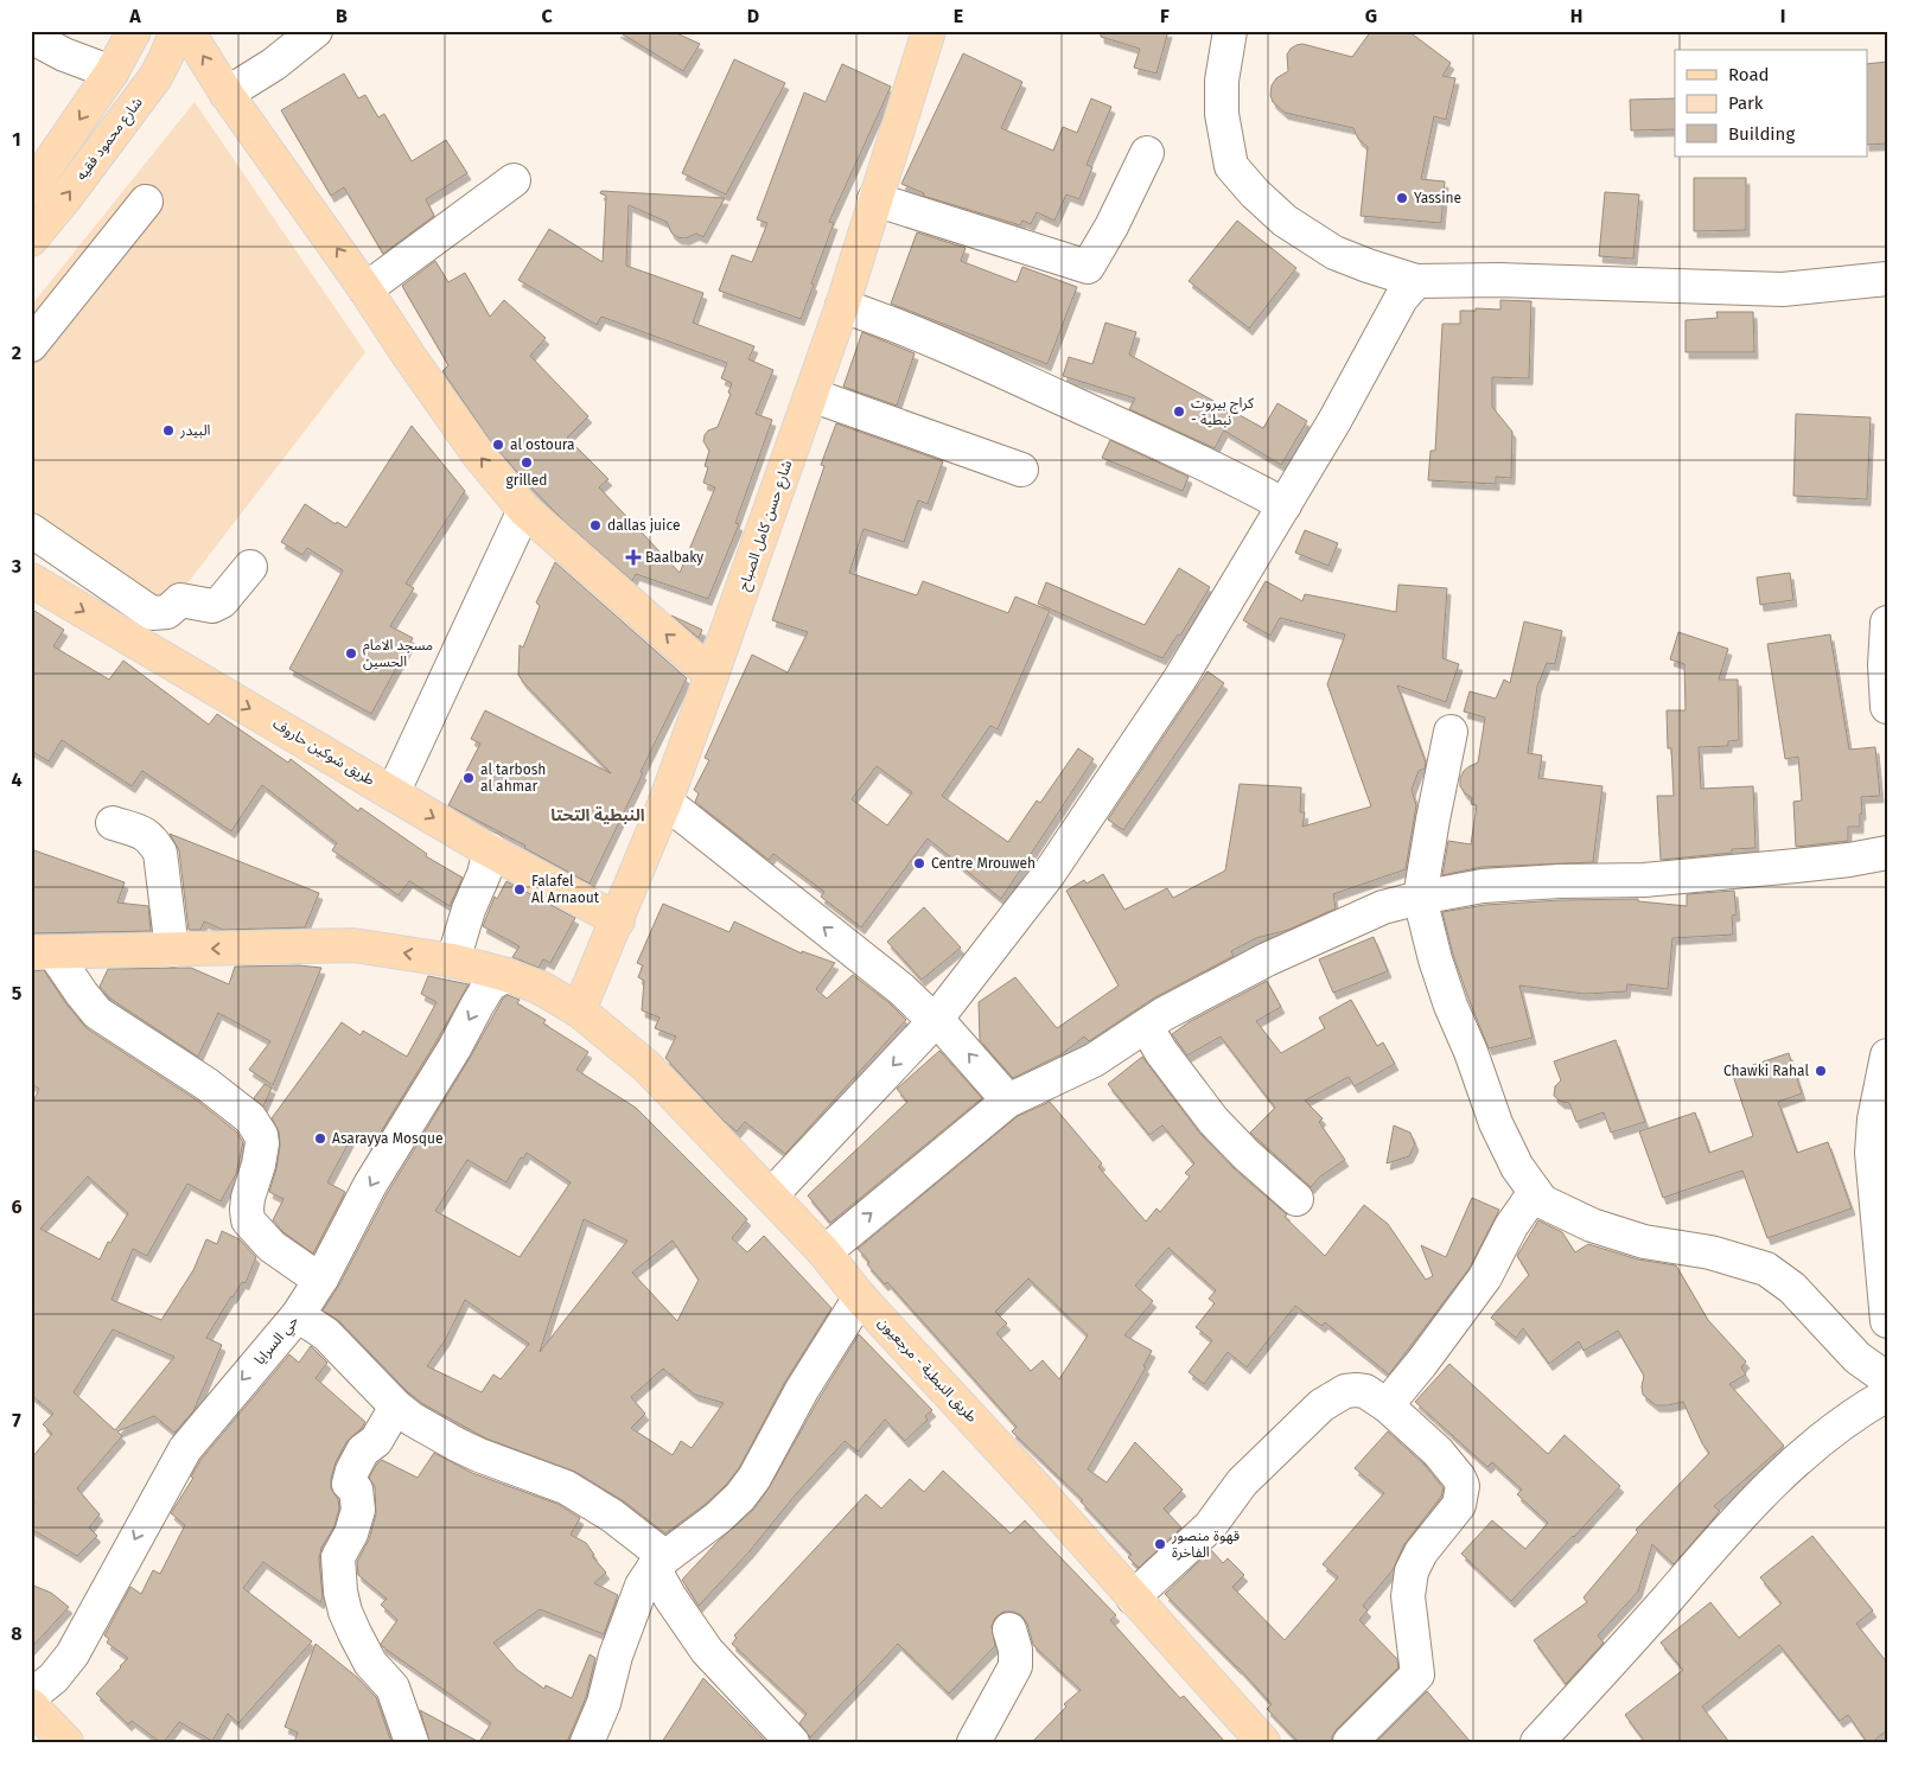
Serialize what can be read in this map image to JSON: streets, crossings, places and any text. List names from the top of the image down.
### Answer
{
  "streets": {
    "main road": [
      "شارع محمود فقيه",
      "شارع حسن كامل الصباح",
      "طريق شوكين حاروف",
      "طريق النبطية - مرجعيون"
    ],
    "street": ["حي السرايا"]
  },
  "crossings": [
    ["شارع حسن كامل الصباح", "طريق شوكين حاروف"],
    ["شارع حسن كامل الصباح", "طريق النبطية - مرجعيون"],
    ["حي السرايا", "طريق النبطية - مرجعيون"]
  ],
  "one_way": ["طريق شوكين حاروف", "حي السرايا"],
  "districts": ["النبطية التحتا"],
  "places": {
    "other": [
      "Yassine",
      "كراج بيروت - نبطية",
      "البيدر",
      "al ostoura",
      "grilled",
      "dallas juice",
      "مسجد الامام الحسين",
      "al tarbosh al ahmar",
      "Centre Mrouweh",
      "Falafel Al Arnaout",
      "Chawki Rahal",
      "Asarayya Mosque",
      "قهوة منصور الفاخرة"
    ],
    "health": ["Baalbaky"]
  },
  "legend": ["Road", "Park", "Building"],
  "grid": {
    "columns": [
      "A",
      "B",
      "C",
      "D",
      "E",
      "F",
      "G",
      "H",
      "I"
    ],
    "rows": [
      "1",
      "2",
      "3",
      "4",
      "5",
      "6",
      "7",
      "8"
    ]
  }
}
